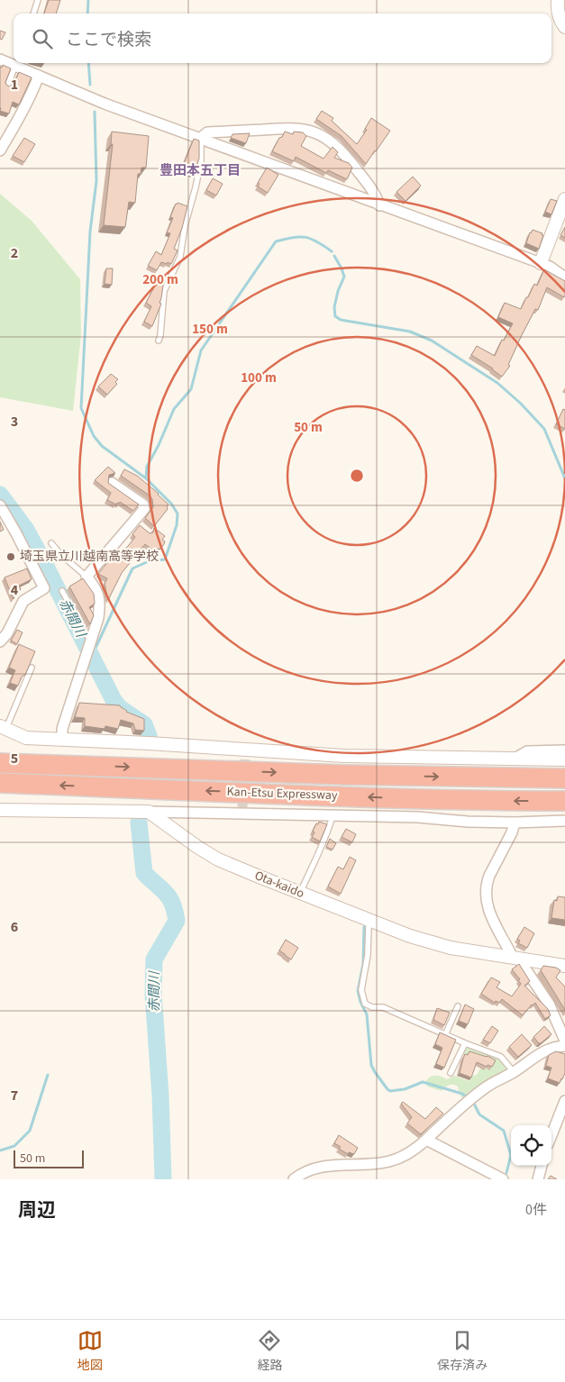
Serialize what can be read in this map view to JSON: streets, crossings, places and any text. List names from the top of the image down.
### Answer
{
  "streets": {
    "highway": ["Kan-Etsu Expressway"],
    "street": ["Ota-kaido"]
  },
  "districts": ["豊田本五丁目"],
  "water": ["赤間川"],
  "places": ["埼玉県立川越南高等学校"],
  "scale_bar": "50 m",
  "page": {
    "search": "ここで検索",
    "scale": "50 m",
    "heading": ["周辺", "0件"],
    "nav": ["地図", "経路", "保存済み"]
  },
  "grid": {
    "rows": [
      "1",
      "2",
      "3",
      "4",
      "5",
      "6",
      "7"
    ]
  },
  "rings": [
    "200 m",
    "150 m",
    "100 m",
    "50 m"
  ]
}
